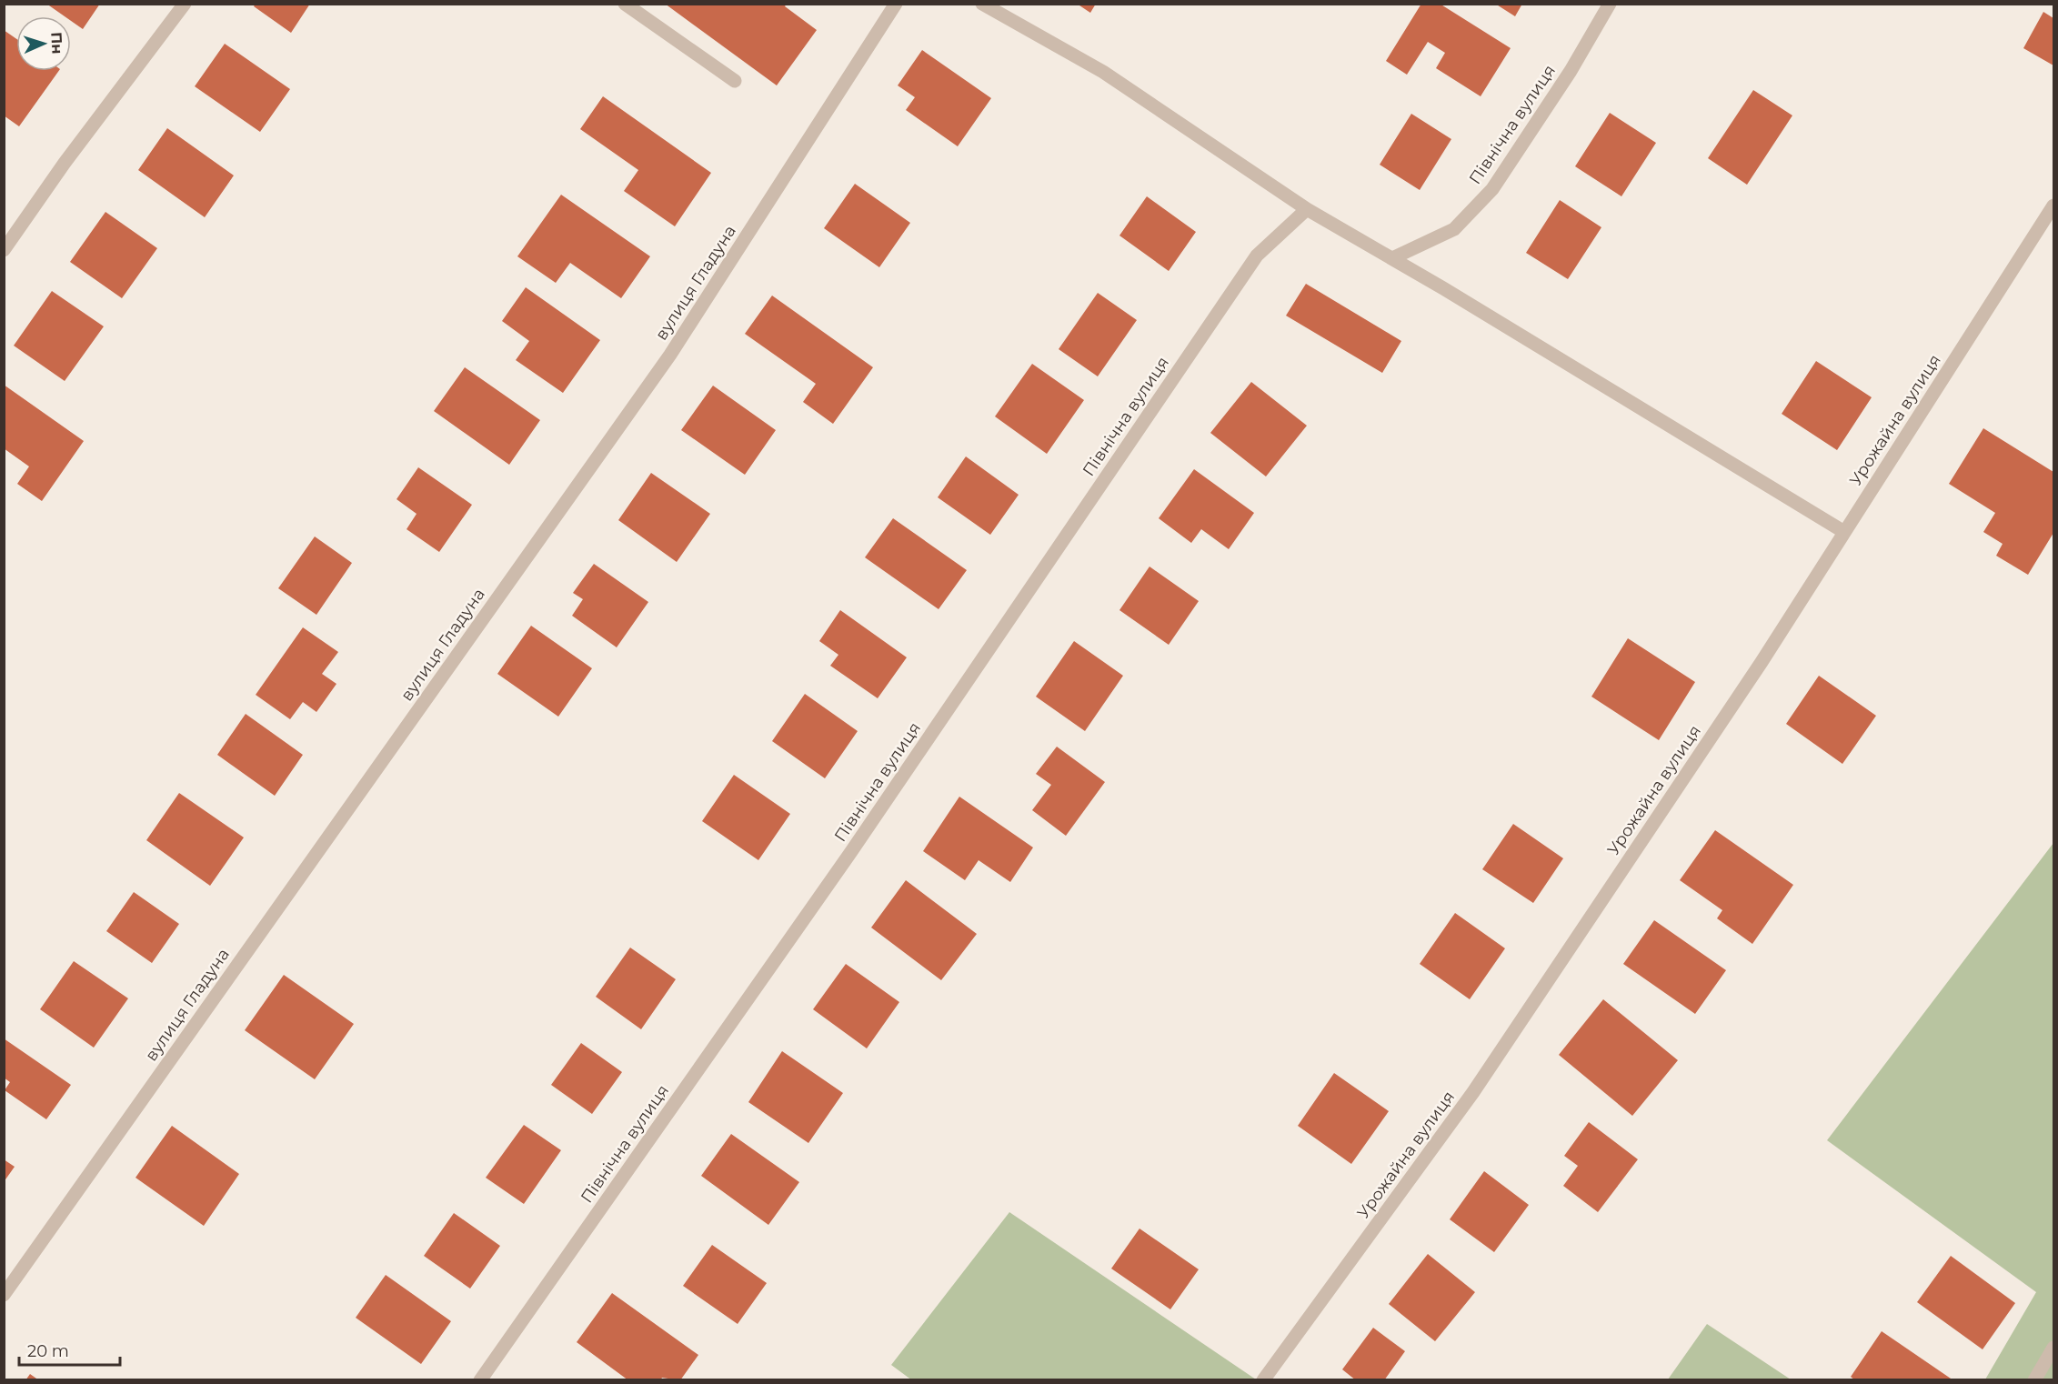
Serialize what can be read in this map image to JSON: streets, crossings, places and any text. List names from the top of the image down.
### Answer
{
  "streets": {
    "street": ["Північна вулиця", "вулиця Гладуна", "Урожайна вулиця"]
  },
  "scale_bar": "20 m",
  "north": "right"
}
